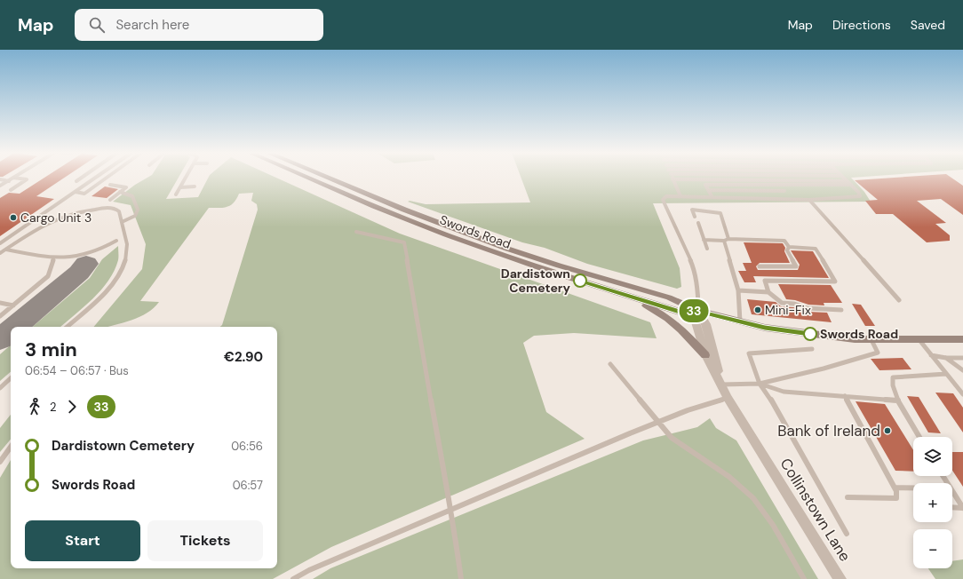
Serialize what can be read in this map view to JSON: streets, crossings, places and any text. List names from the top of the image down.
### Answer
{
  "streets": {
    "main road": ["Swords Road"],
    "street": ["Collinstown Lane"]
  },
  "crossings": [
    ["Swords Road", "Collinstown Lane"]
  ],
  "places": [
    "Cargo Unit 3",
    "Dardistown Cemetery",
    "Mini-Fix",
    "Swords Road",
    "Bank of Ireland"
  ],
  "lines": ["bus line 33"],
  "page": {
    "header": "Map",
    "search": "Search here",
    "nav": ["Map", "Directions", "Saved"],
    "on_map": "33",
    "heading": ["3 min", "06:54 – 06:57 · Bus", "€2.90"],
    "legs": ["2", "33"],
    "list": [
      {
        "name": "Dardistown Cemetery",
        "value": "06:56"
      },
      {
        "name": "Swords Road",
        "value": "06:57"
      }
    ],
    "map_buttons": ["+", "−"],
    "buttons": ["Start", "Tickets"]
  }
}
